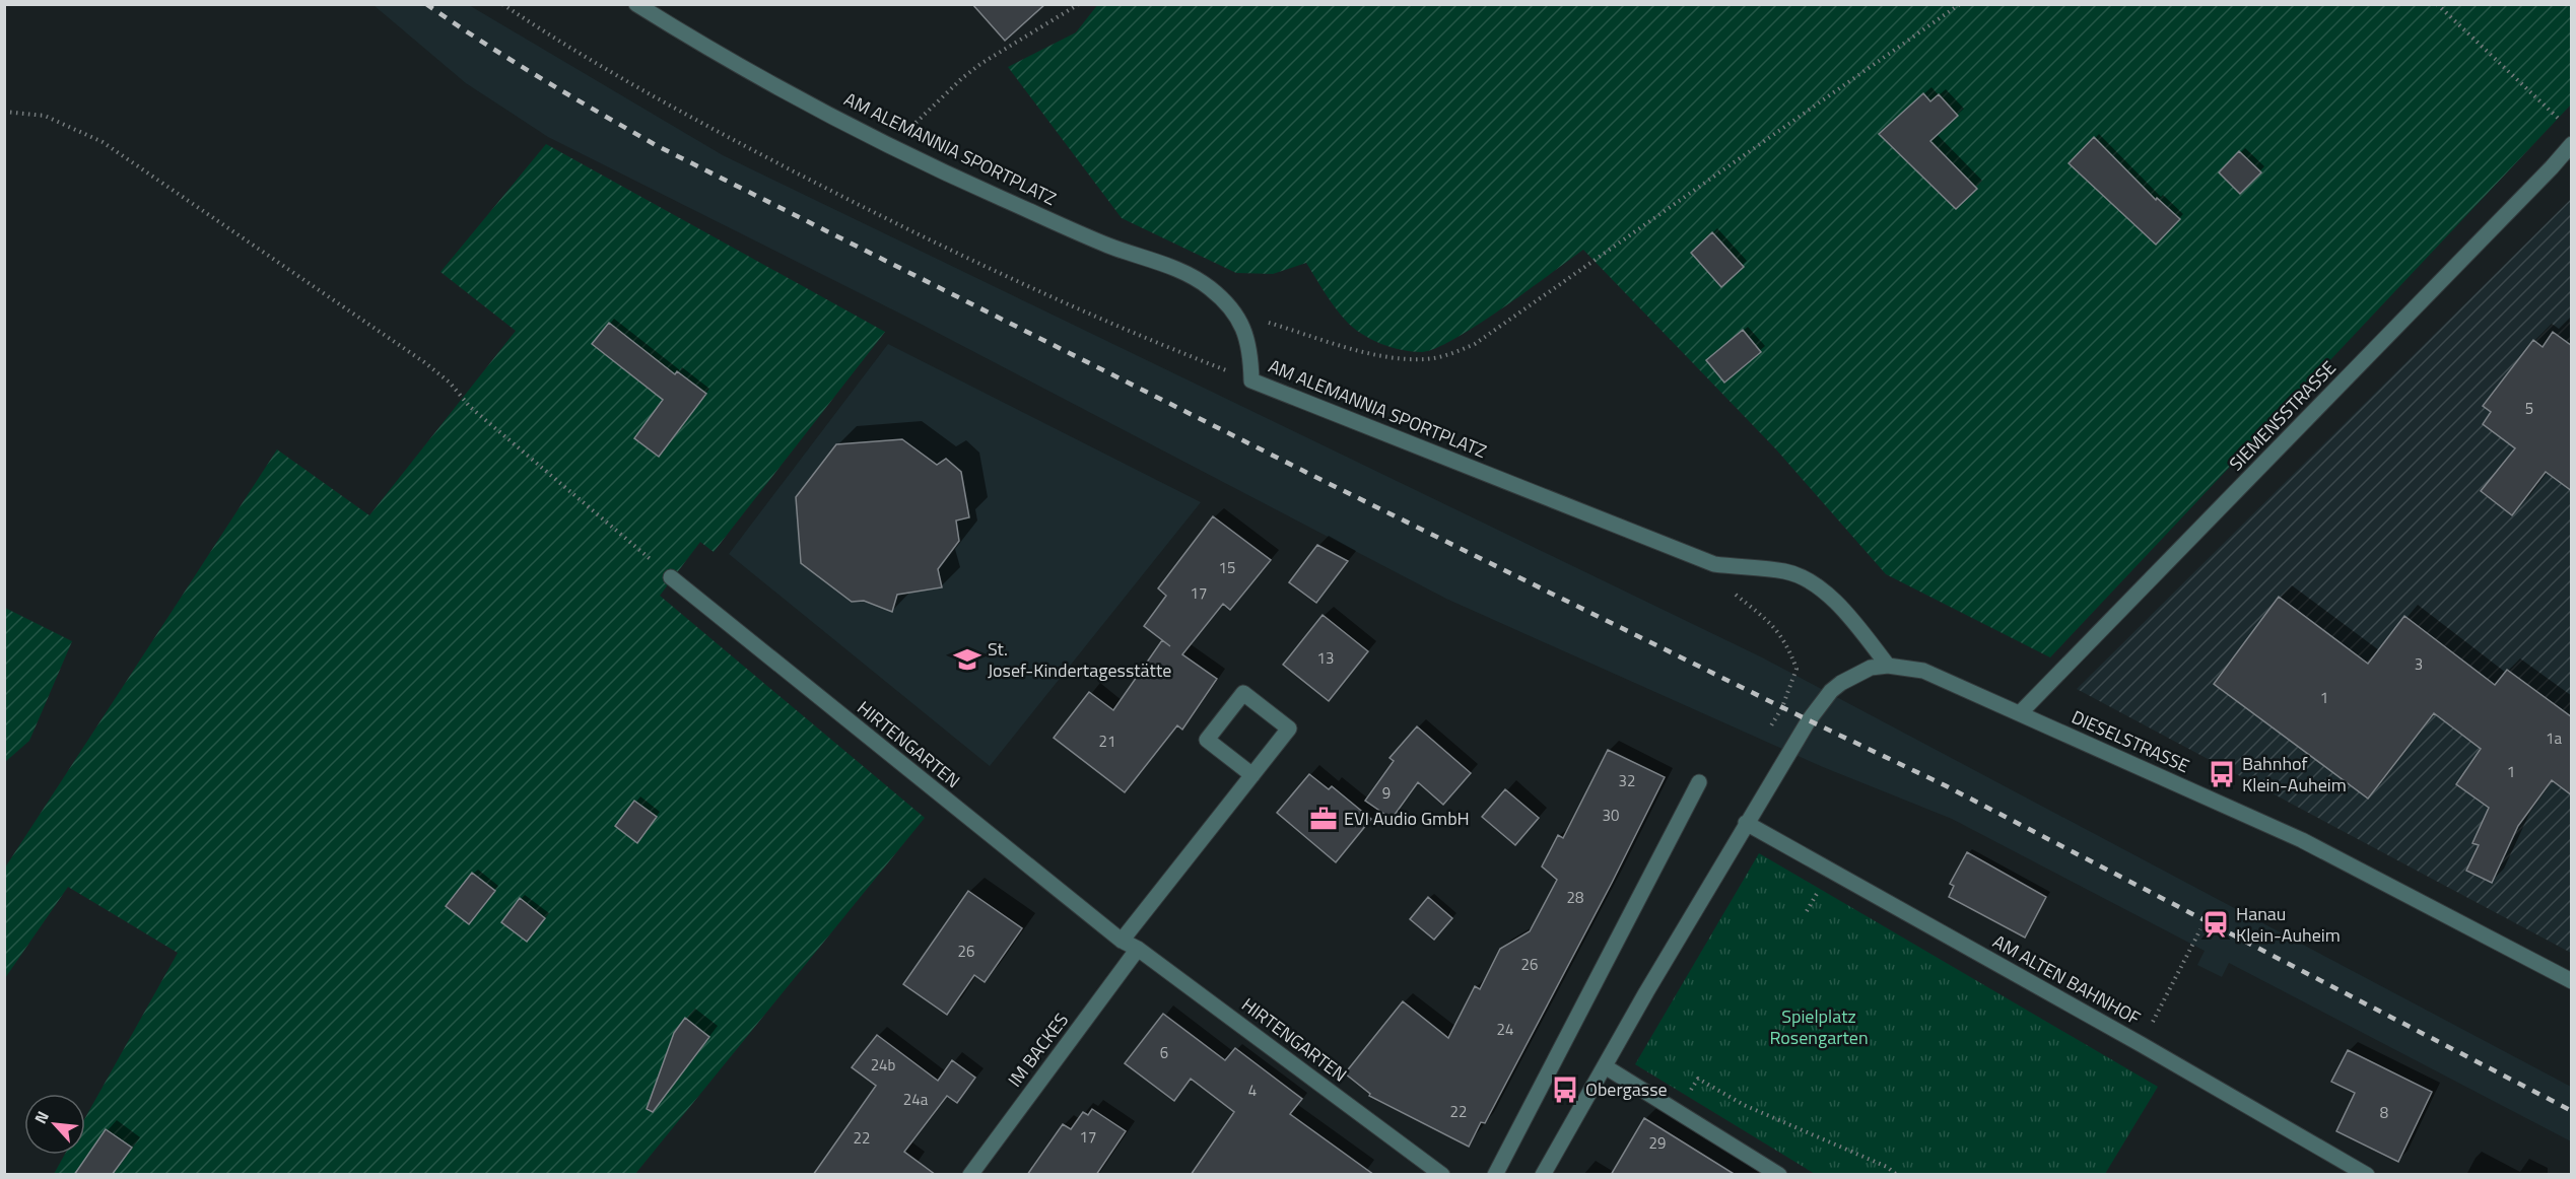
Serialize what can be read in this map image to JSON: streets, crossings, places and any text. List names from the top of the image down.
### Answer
{
  "streets": {
    "street": [
      "AM ALEMANNIA SPORTPLATZ",
      "SIEMENSSTRASSE",
      "DIESELSTRASSE",
      "HIRTENGARTEN",
      "AM ALTEN BAHNHOF",
      "IM BACKES"
    ]
  },
  "crossings": [
    ["AM ALEMANNIA SPORTPLATZ", "DIESELSTRASSE"],
    ["SIEMENSSTRASSE", "DIESELSTRASSE"],
    ["DIESELSTRASSE", "AM ALTEN BAHNHOF"],
    ["HIRTENGARTEN", "IM BACKES"]
  ],
  "parks": ["Spielplatz Rosengarten"],
  "places": {
    "school or university": ["St. Josef-Kindertagesstätte"],
    "bus stop": ["Bahnhof Klein-Auheim", "Obergasse"],
    "office": ["EVI Audio GmbH"],
    "station": ["Hanau Klein-Auheim"]
  },
  "house_numbers": [
    "5",
    "15",
    "17",
    "13",
    "3",
    "1",
    "1a",
    "21",
    "1",
    "32",
    "9",
    "30",
    "28",
    "26",
    "26",
    "24",
    "6",
    "24b",
    "4",
    "24a",
    "22",
    "8",
    "17",
    "22",
    "29"
  ],
  "north": "top left"
}
